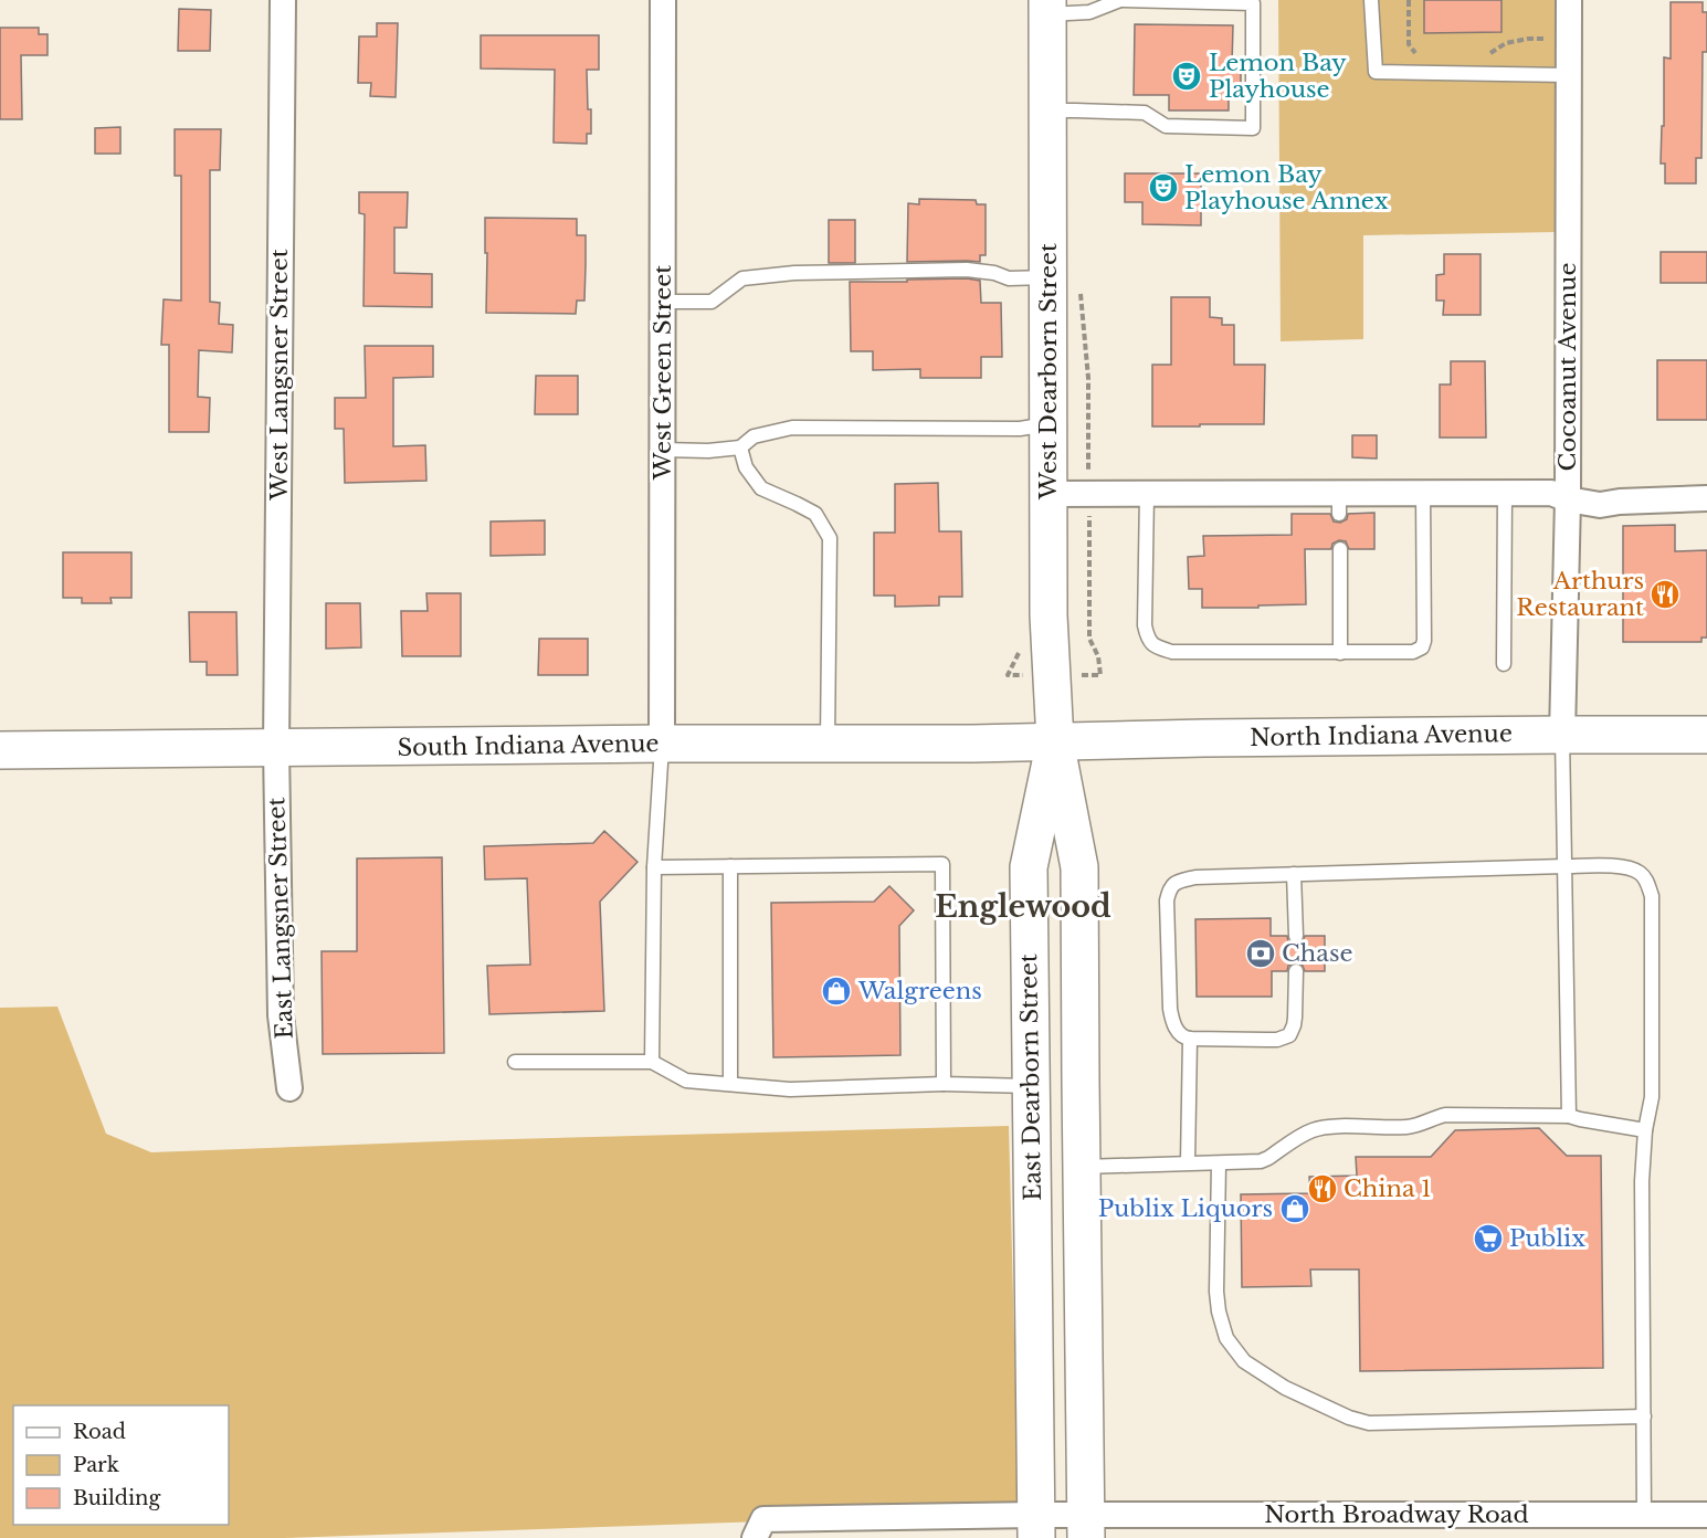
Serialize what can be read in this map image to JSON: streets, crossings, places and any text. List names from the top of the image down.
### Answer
{
  "streets": {
    "main road": [
      "West Dearborn Street",
      "North Indiana Avenue",
      "South Indiana Avenue",
      "East Dearborn Street"
    ],
    "street": [
      "Cocoanut Avenue",
      "West Green Street",
      "West Langsner Street",
      "East Langsner Street",
      "North Broadway Road"
    ]
  },
  "crossings": [
    ["Cocoanut Avenue", "North Indiana Avenue"],
    ["West Dearborn Street", "North Indiana Avenue"],
    ["West Dearborn Street", "South Indiana Avenue"],
    ["West Dearborn Street", "East Dearborn Street"],
    ["West Green Street", "South Indiana Avenue"],
    ["West Langsner Street", "South Indiana Avenue"],
    ["West Langsner Street", "East Langsner Street"],
    ["North Indiana Avenue", "South Indiana Avenue"],
    ["North Indiana Avenue", "East Dearborn Street"],
    ["South Indiana Avenue", "East Langsner Street"],
    ["South Indiana Avenue", "East Dearborn Street"],
    ["East Dearborn Street", "North Broadway Road"]
  ],
  "districts": ["Englewood"],
  "places": {
    "theatre": ["Lemon Bay Playhouse", "Lemon Bay Playhouse Annex"],
    "restaurant": ["Arthurs Restaurant", "China 1"],
    "bank": ["Chase"],
    "shop": ["Walgreens", "Publix Liquors"],
    "supermarket": ["Publix"]
  },
  "legend": ["Road", "Park", "Building"]
}
